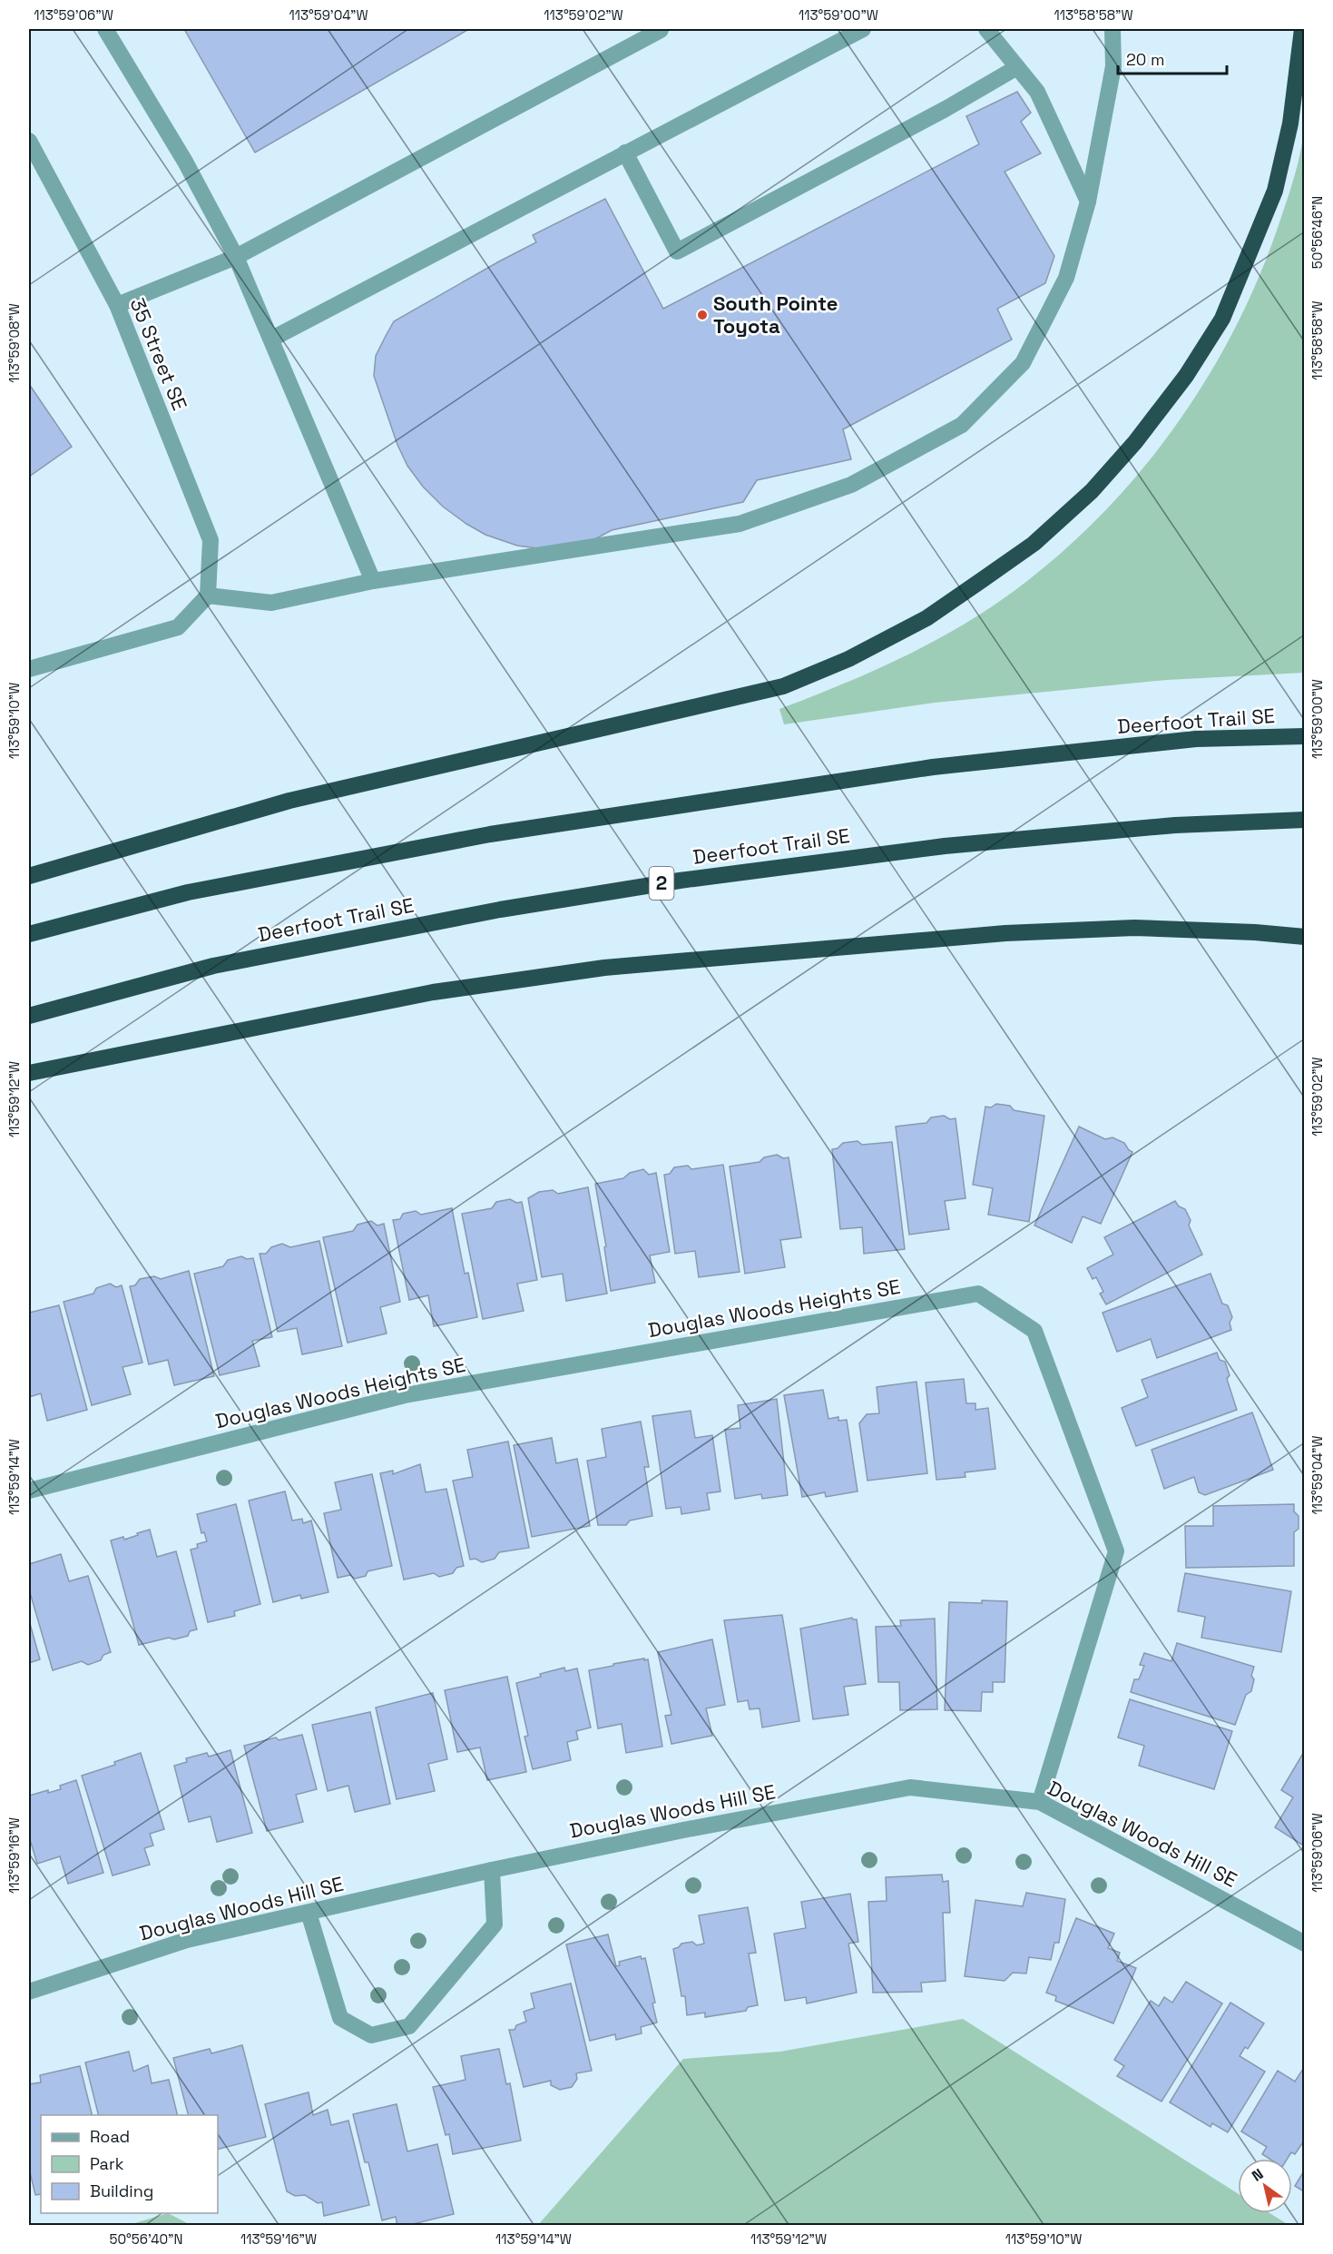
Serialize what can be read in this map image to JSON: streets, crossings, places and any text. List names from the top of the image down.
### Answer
{
  "streets": {
    "highway": ["Deerfoot Trail SE", "2"],
    "street": ["35 Street SE", "Douglas Woods Heights SE", "Douglas Woods Hill SE"]
  },
  "crossings": [
    ["Douglas Woods Heights SE", "Douglas Woods Hill SE"]
  ],
  "places": ["South Pointe Toyota"],
  "legend": ["Road", "Park", "Building"],
  "scale_bar": "20 m",
  "north": "top left",
  "coordinates": [
    "113°59'06\"W",
    "113°59'04\"W",
    "113°59'02\"W",
    "113°59'00\"W",
    "113°58'58\"W",
    "50°56'46\"N",
    "113°59'08\"W",
    "113°59'10\"W",
    "113°59'12\"W",
    "113°59'14\"W",
    "113°59'16\"W",
    "50°56'40\"N"
  ]
}
